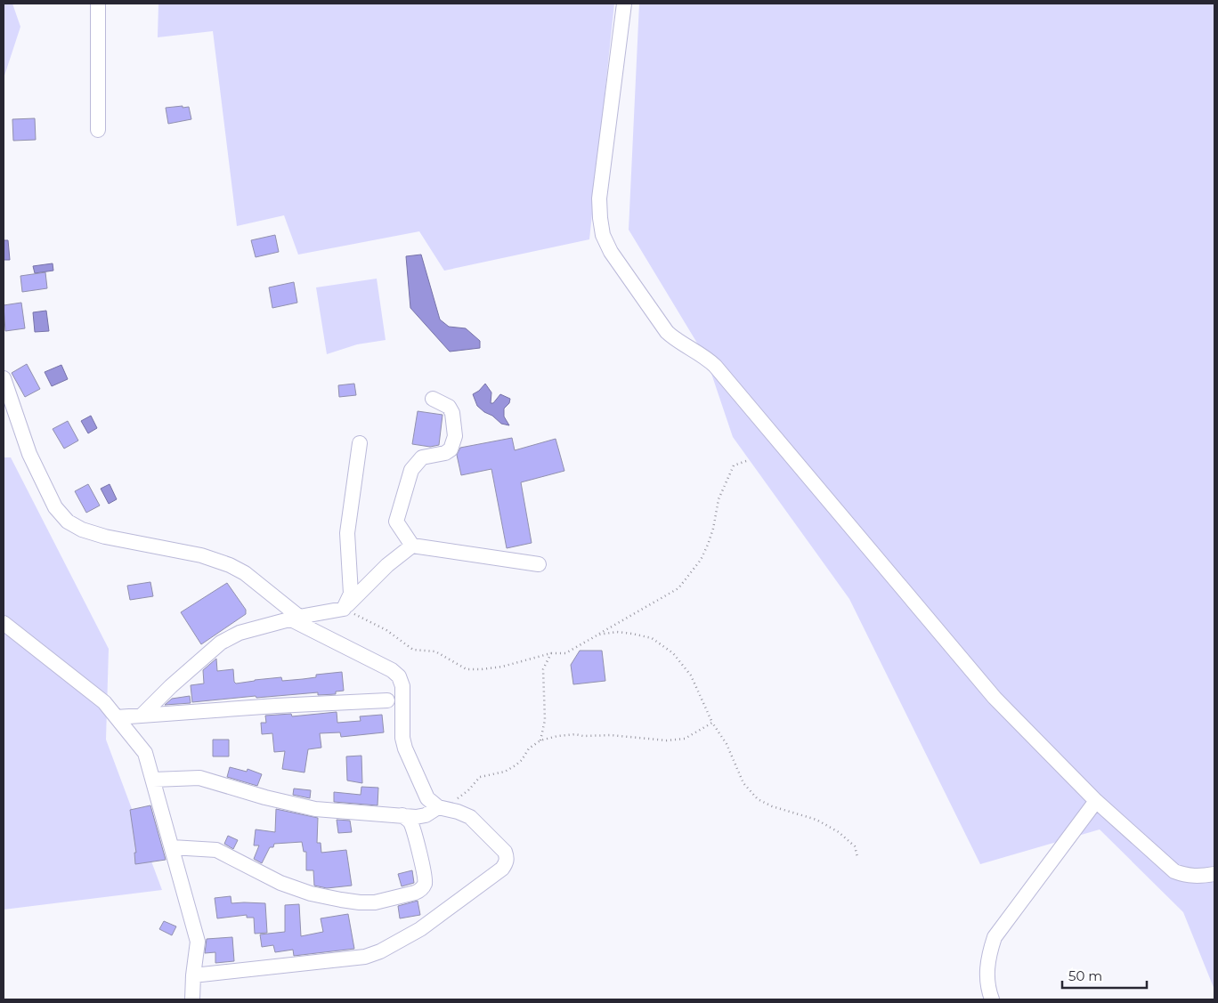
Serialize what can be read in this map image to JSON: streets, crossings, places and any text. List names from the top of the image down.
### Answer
{
  "scale_bar": "50 m"
}
